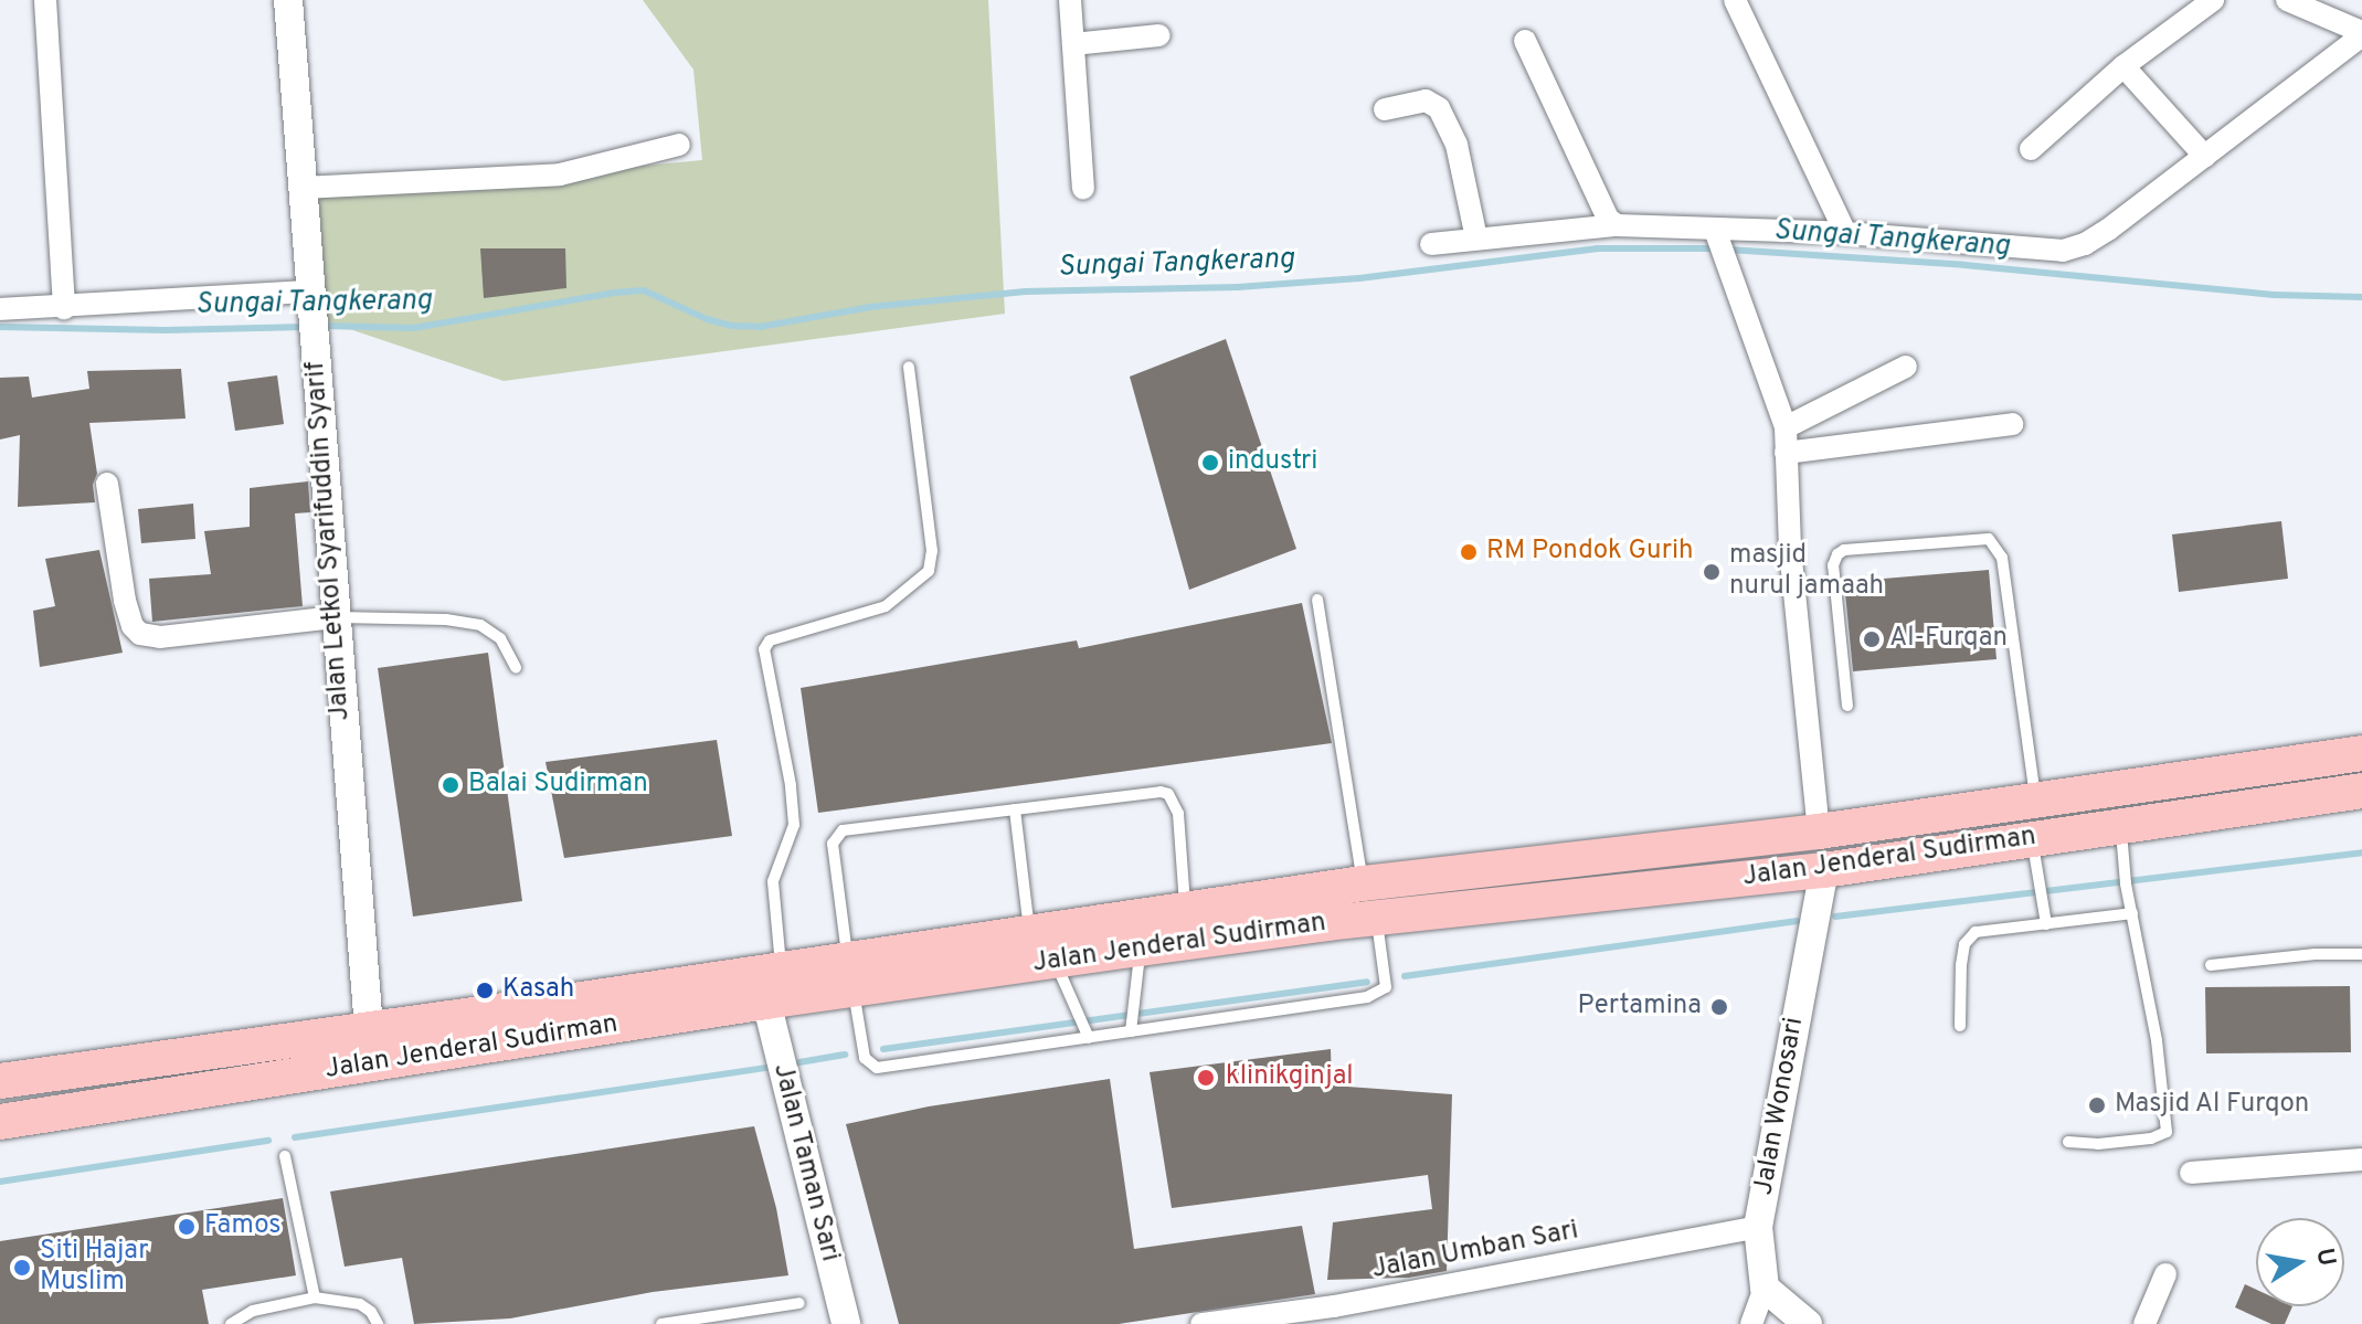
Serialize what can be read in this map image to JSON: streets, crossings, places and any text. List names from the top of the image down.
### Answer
{
  "streets": {
    "main road": ["Jalan Jenderal Sudirman"],
    "street": [
      "Jalan Letkol Syarifuddin Syarif",
      "Jalan Wonosari",
      "Jalan Taman Sari",
      "Jalan Umban Sari"
    ]
  },
  "crossings": [
    ["Jalan Letkol Syarifuddin Syarif", "Jalan Jenderal Sudirman"],
    ["Jalan Jenderal Sudirman", "Jalan Wonosari"],
    ["Jalan Jenderal Sudirman", "Jalan Taman Sari"],
    ["Jalan Wonosari", "Jalan Umban Sari"]
  ],
  "water": ["Sungai Tangkerang"],
  "places": [
    "industri",
    "RM Pondok Gurih",
    "masjid nurul jamaah",
    "Al-Furqan",
    "Balai Sudirman",
    "Kasah",
    "Pertamina",
    "klinikginjal",
    "Masjid Al Furqon",
    "Famos",
    "Siti Hajar Muslim"
  ],
  "north": "right"
}
